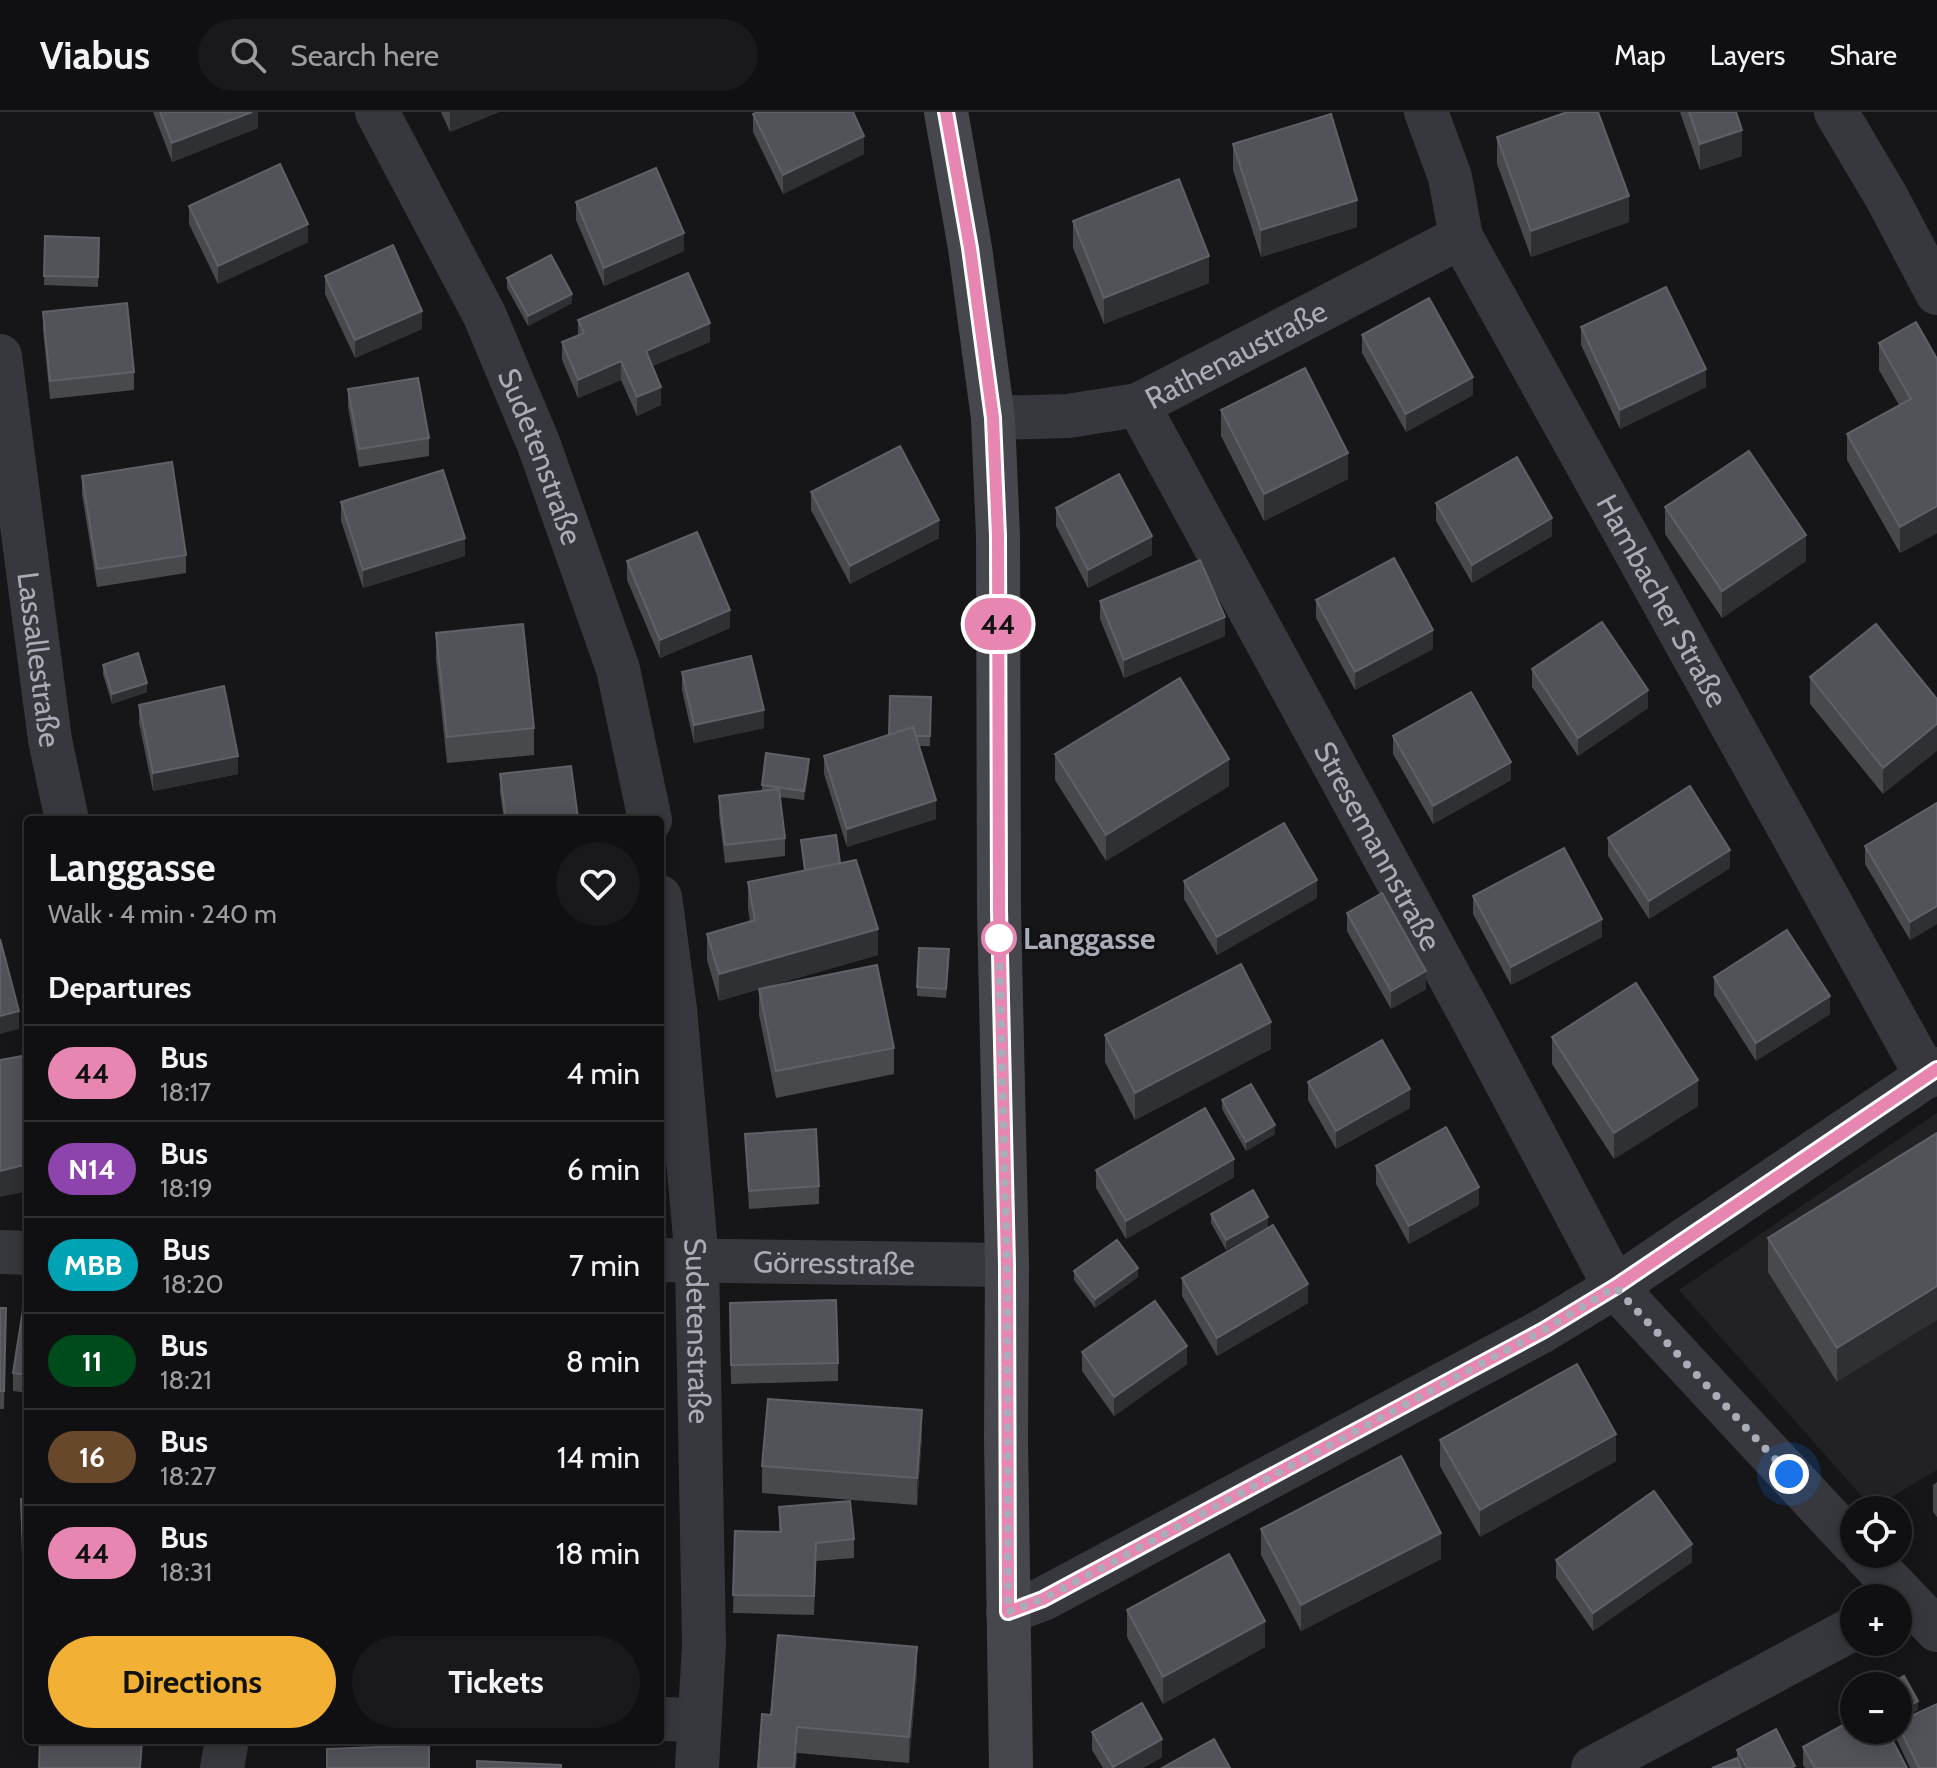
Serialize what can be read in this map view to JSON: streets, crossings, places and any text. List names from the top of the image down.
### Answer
{
  "streets": {
    "street": [
      "Rathenaustraße",
      "Sudetenstraße",
      "Hambacher Straße",
      "Lassallestraße",
      "Stresemannstraße",
      "Görresstraße"
    ]
  },
  "crossings": [
    ["Rathenaustraße", "Hambacher Straße"],
    ["Rathenaustraße", "Stresemannstraße"],
    ["Sudetenstraße", "Görresstraße"]
  ],
  "places": ["Langgasse"],
  "lines": ["bus line 44"],
  "page": {
    "header": "Viabus",
    "search": "Search here",
    "nav": ["Map", "Layers", "Share"],
    "on_map": "44",
    "heading": [
      ["Langgasse", "Walk · 4 min · 240 m"],
      "Departures"
    ],
    "list": [
      {
        "mark": "44",
        "name": "Bus",
        "note": "18:17",
        "value": "4 min"
      },
      {
        "mark": "N14",
        "name": "Bus",
        "note": "18:19",
        "value": "6 min"
      },
      {
        "mark": "MBB",
        "name": "Bus",
        "note": "18:20",
        "value": "7 min"
      },
      {
        "mark": "11",
        "name": "Bus",
        "note": "18:21",
        "value": "8 min"
      },
      {
        "mark": "16",
        "name": "Bus",
        "note": "18:27",
        "value": "14 min"
      },
      {
        "mark": "44",
        "name": "Bus",
        "note": "18:31",
        "value": "18 min"
      }
    ],
    "map_buttons": ["+", "−"],
    "buttons": ["Directions", "Tickets"]
  }
}
